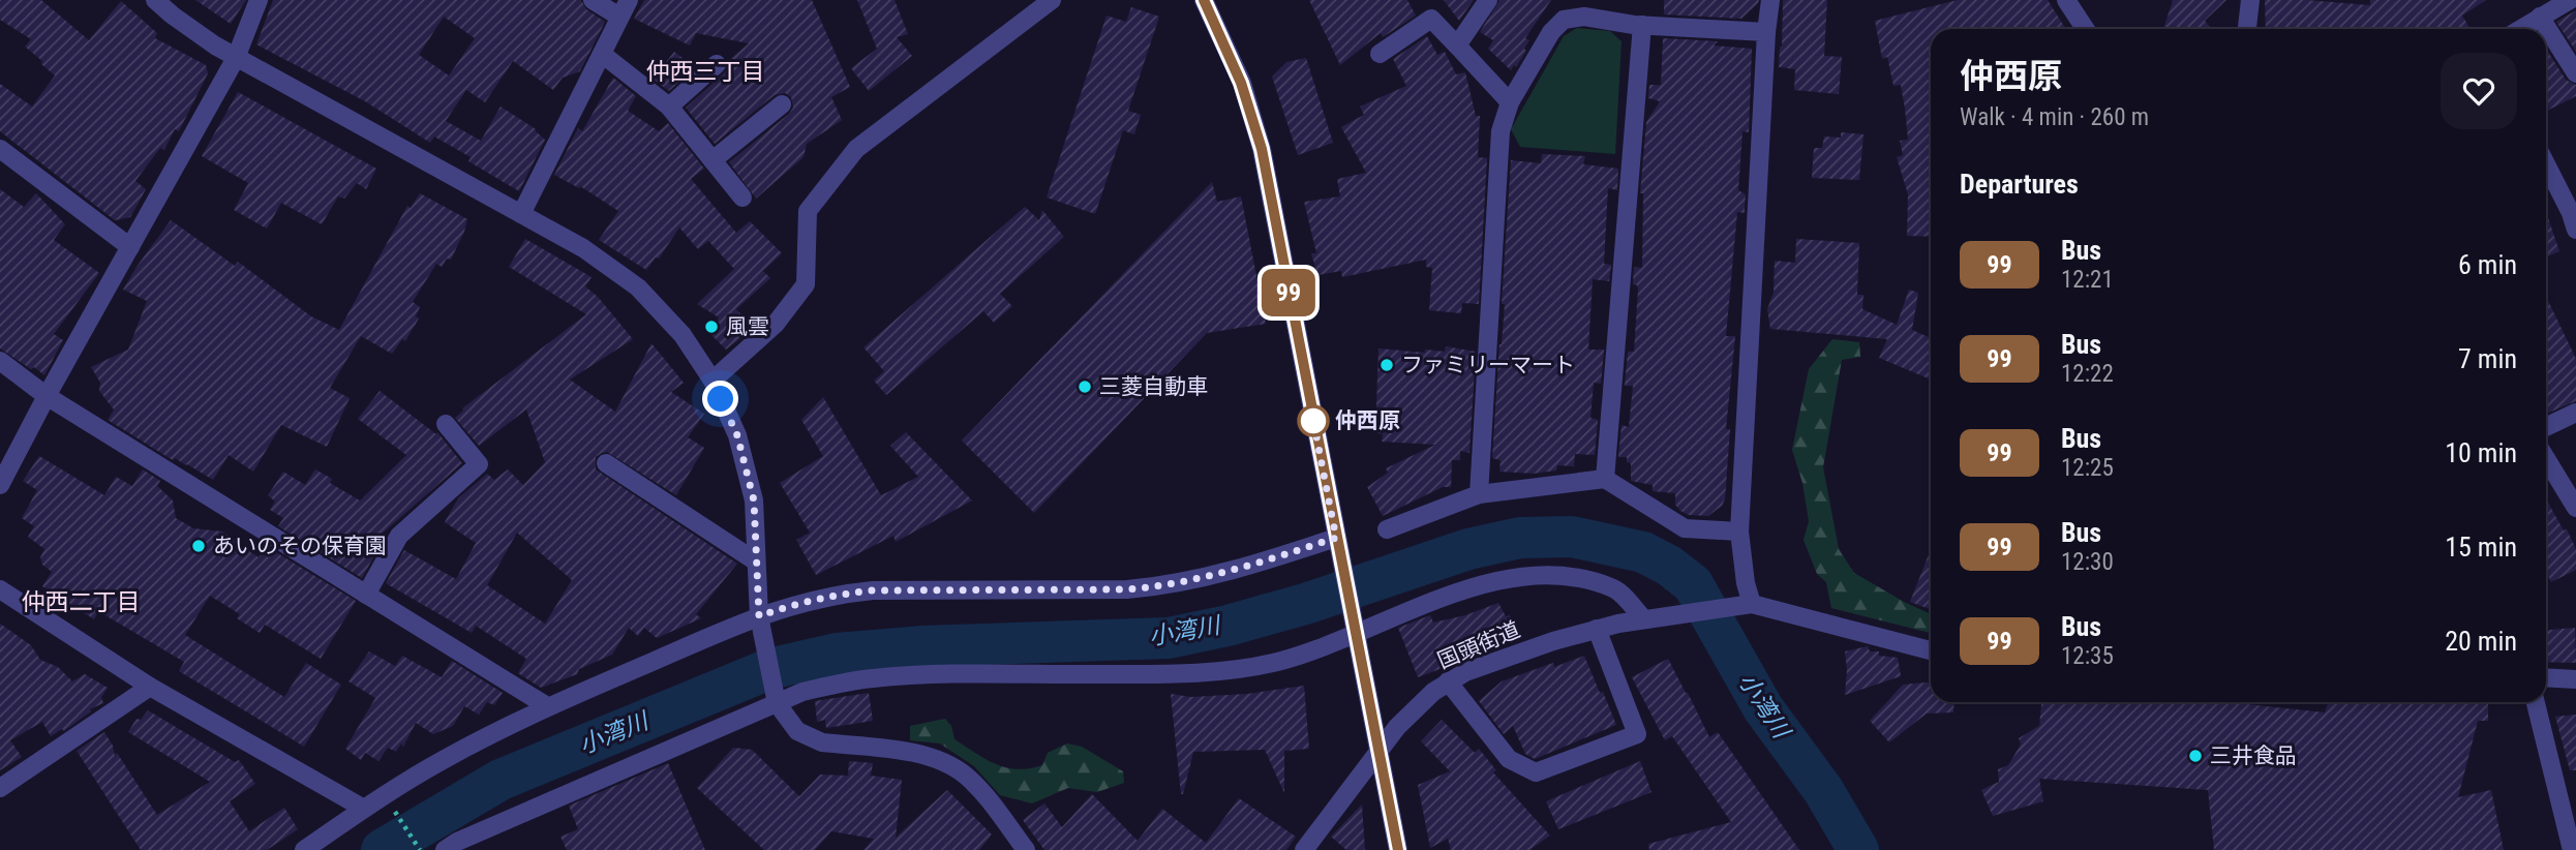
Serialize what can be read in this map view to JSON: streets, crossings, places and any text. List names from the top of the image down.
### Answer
{
  "streets": {
    "street": ["国頭街道"]
  },
  "districts": ["仲西三丁目", "仲西二丁目"],
  "water": ["小湾川"],
  "places": [
    "風雲",
    "ファミリーマート",
    "三菱自動車",
    "仲西原",
    "あいのその保育園",
    "三井食品"
  ],
  "lines": ["bus line 99"],
  "page": {
    "on_map": "99",
    "heading": [
      ["仲西原", "Walk · 4 min · 260 m"],
      "Departures"
    ],
    "list": [
      {
        "mark": "99",
        "name": "Bus",
        "note": "12:21",
        "value": "6 min"
      },
      {
        "mark": "99",
        "name": "Bus",
        "note": "12:22",
        "value": "7 min"
      },
      {
        "mark": "99",
        "name": "Bus",
        "note": "12:25",
        "value": "10 min"
      },
      {
        "mark": "99",
        "name": "Bus",
        "note": "12:30",
        "value": "15 min"
      },
      {
        "mark": "99",
        "name": "Bus",
        "note": "12:35",
        "value": "20 min"
      }
    ]
  }
}
